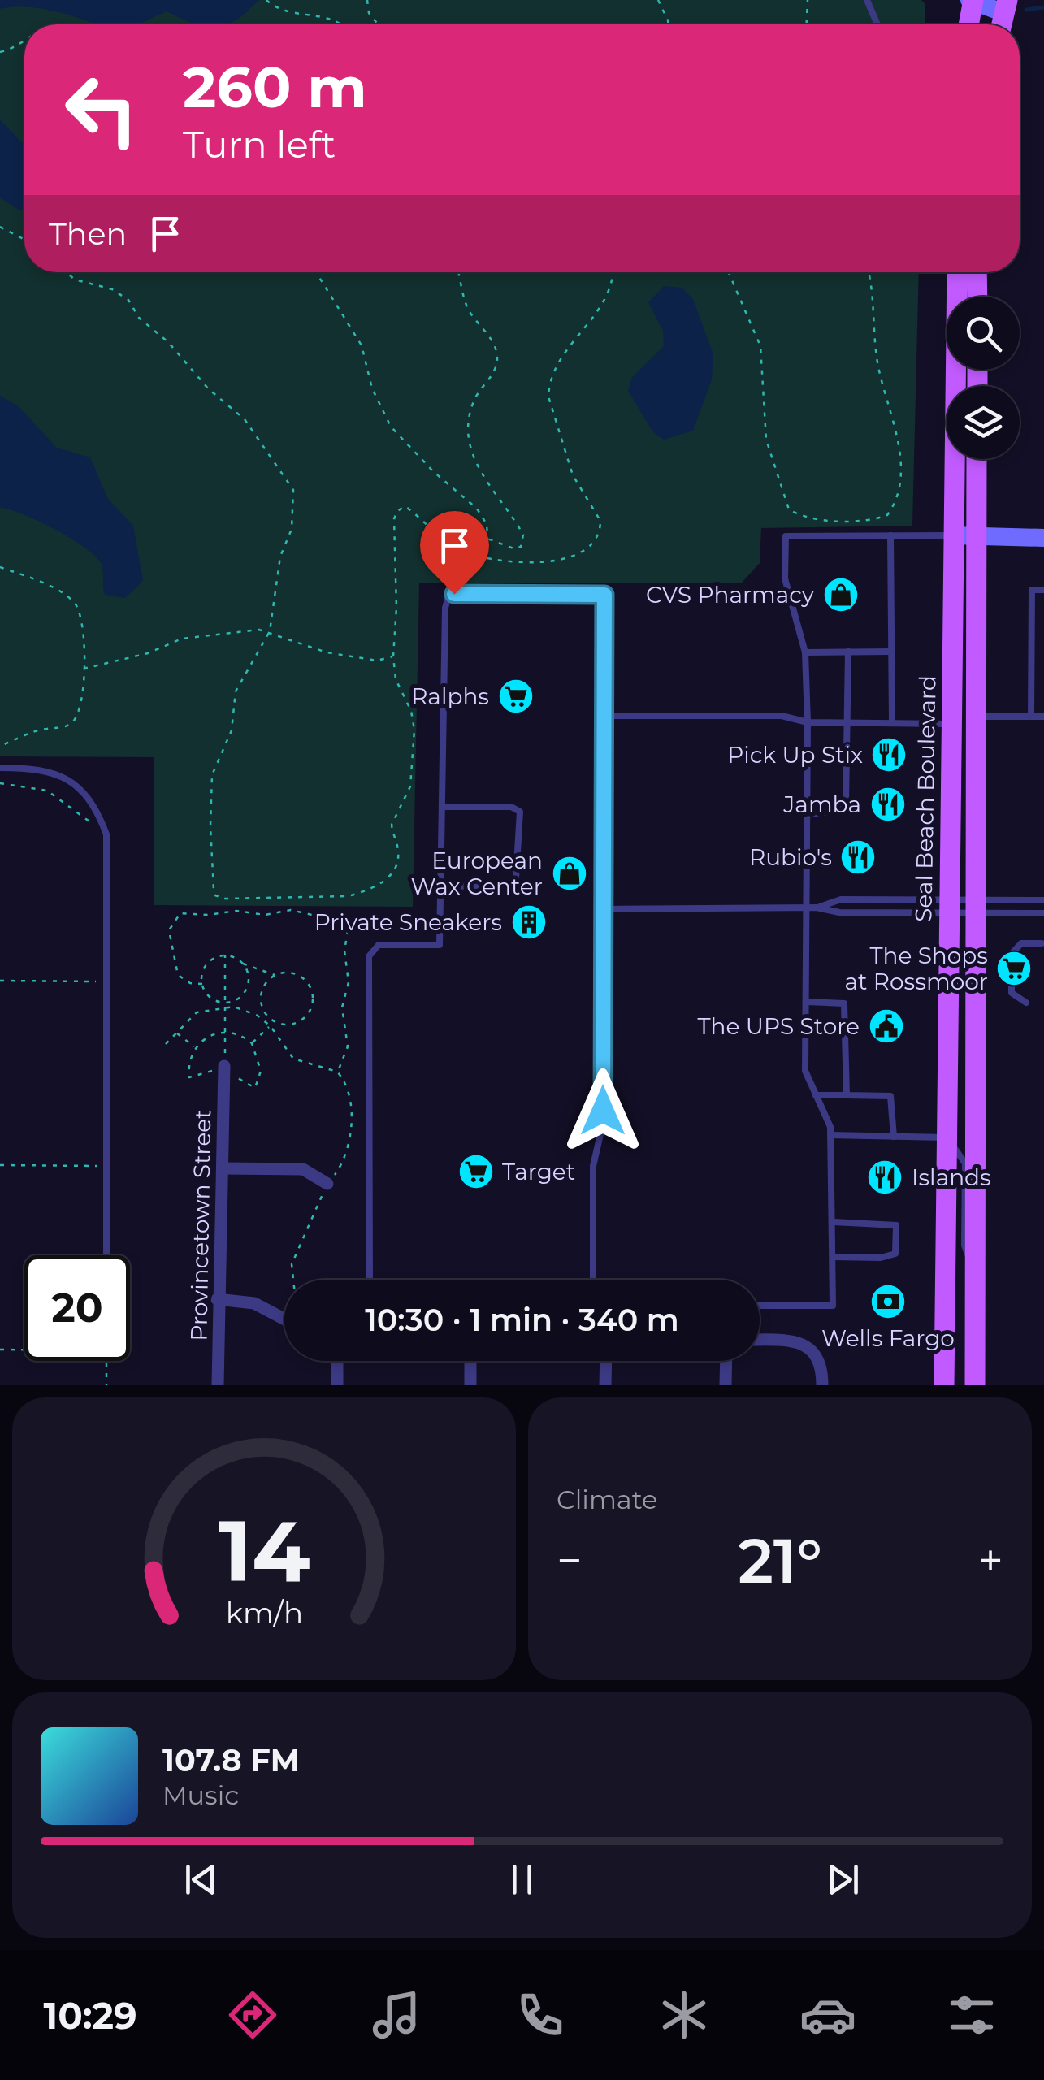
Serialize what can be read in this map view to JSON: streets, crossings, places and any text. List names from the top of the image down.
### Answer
{
  "streets": {
    "main road": ["Seal Beach Boulevard"],
    "street": ["Provincetown Street"]
  },
  "places": {
    "shop": ["CVS Pharmacy", "European Wax Center"],
    "supermarket": ["Ralphs", "The Shops at Rossmoor", "Target"],
    "restaurant": [
      "Pick Up Stix",
      "Jamba",
      "Rubio's",
      "Islands"
    ],
    "building": ["Private Sneakers"],
    "public building": ["The UPS Store"],
    "bank": ["Wells Fargo"]
  },
  "page": {
    "turn": ["260 m", "Turn left"],
    "then": "Then",
    "limit": "20",
    "trip": "10:30 · 1 min · 340 m",
    "tile": "Climate",
    "heat": ["−", "21°", "+"],
    "song": ["107.8 FM", "Music"],
    "tabs": "10:29",
    "gauge": ["14", "km/h"]
  }
}
